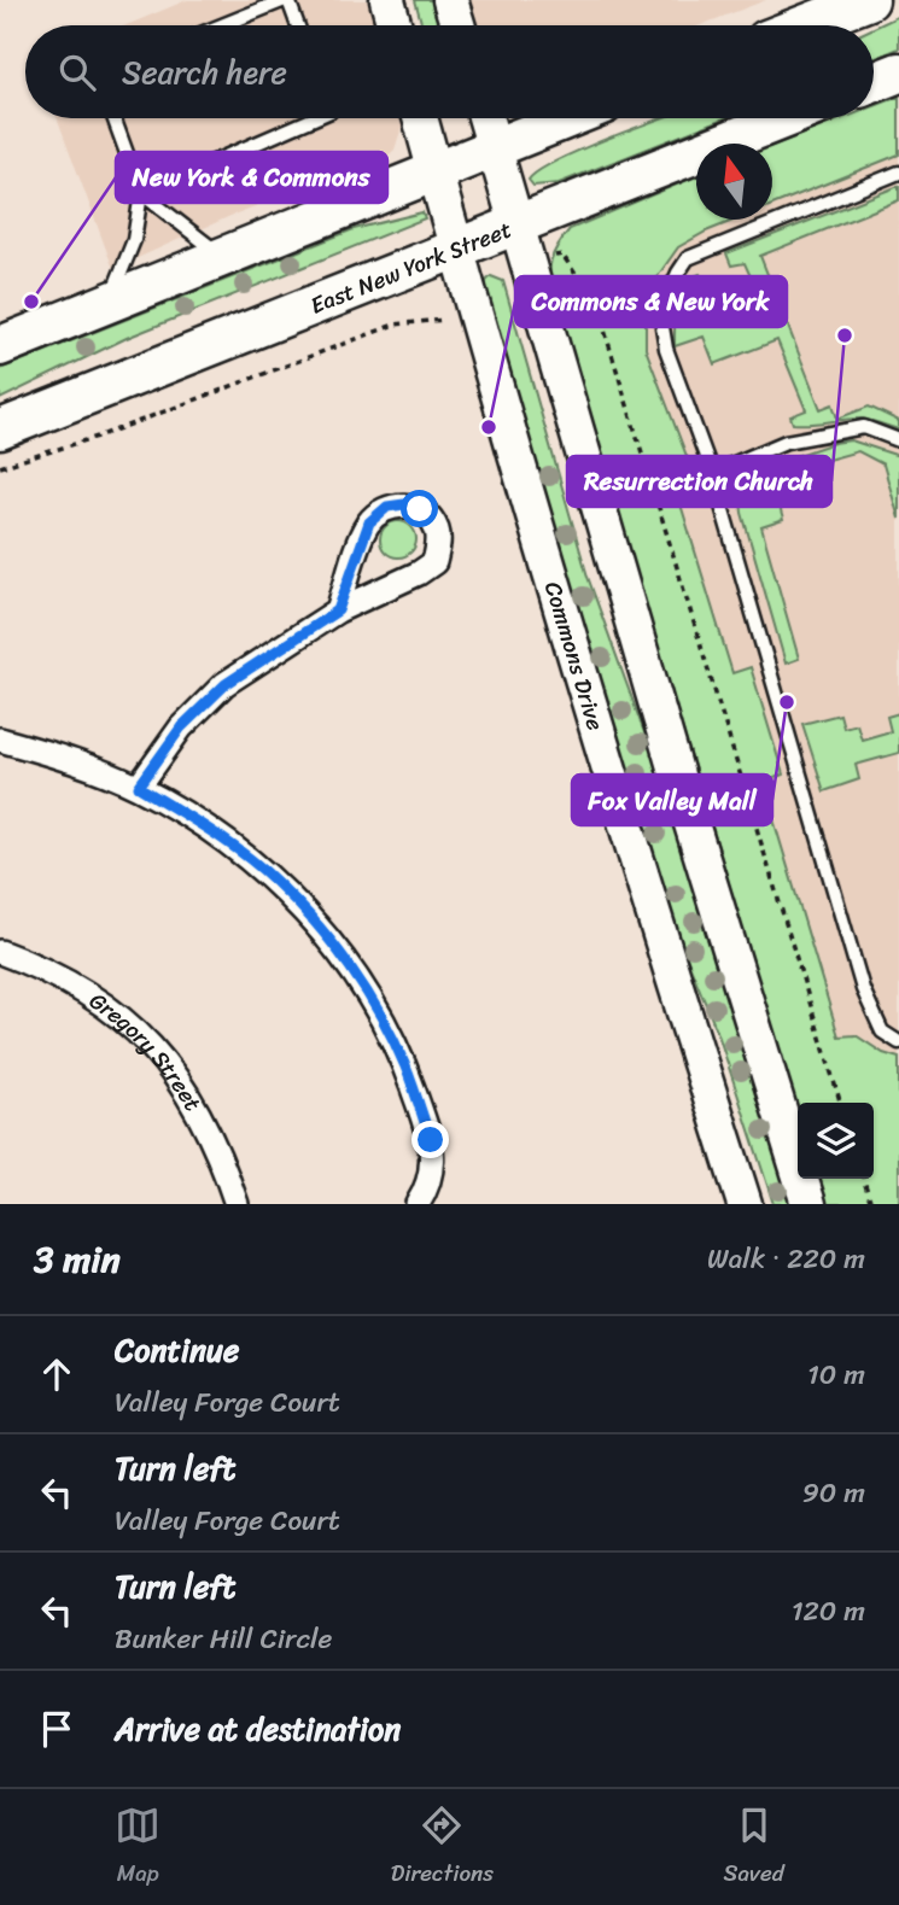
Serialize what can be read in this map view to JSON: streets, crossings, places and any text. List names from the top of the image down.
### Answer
{
  "streets": {
    "main road": ["East New York Street"],
    "street": ["Commons Drive", "Gregory Street"]
  },
  "crossings": [
    ["East New York Street", "Commons Drive"]
  ],
  "places": [
    "New York & Commons",
    "Resurrection Church",
    "Commons & New York",
    "Fox Valley Mall"
  ],
  "north": "top",
  "page": {
    "search": "Search here",
    "heading": ["3 min", "Walk · 220 m"],
    "list": [
      ["Continue", "Valley Forge Court", "10 m"],
      ["Turn left", "Valley Forge Court", "90 m"],
      ["Turn left", "Bunker Hill Circle", "120 m"],
      "Arrive at destination"
    ],
    "nav": ["Map", "Directions", "Saved"]
  }
}
